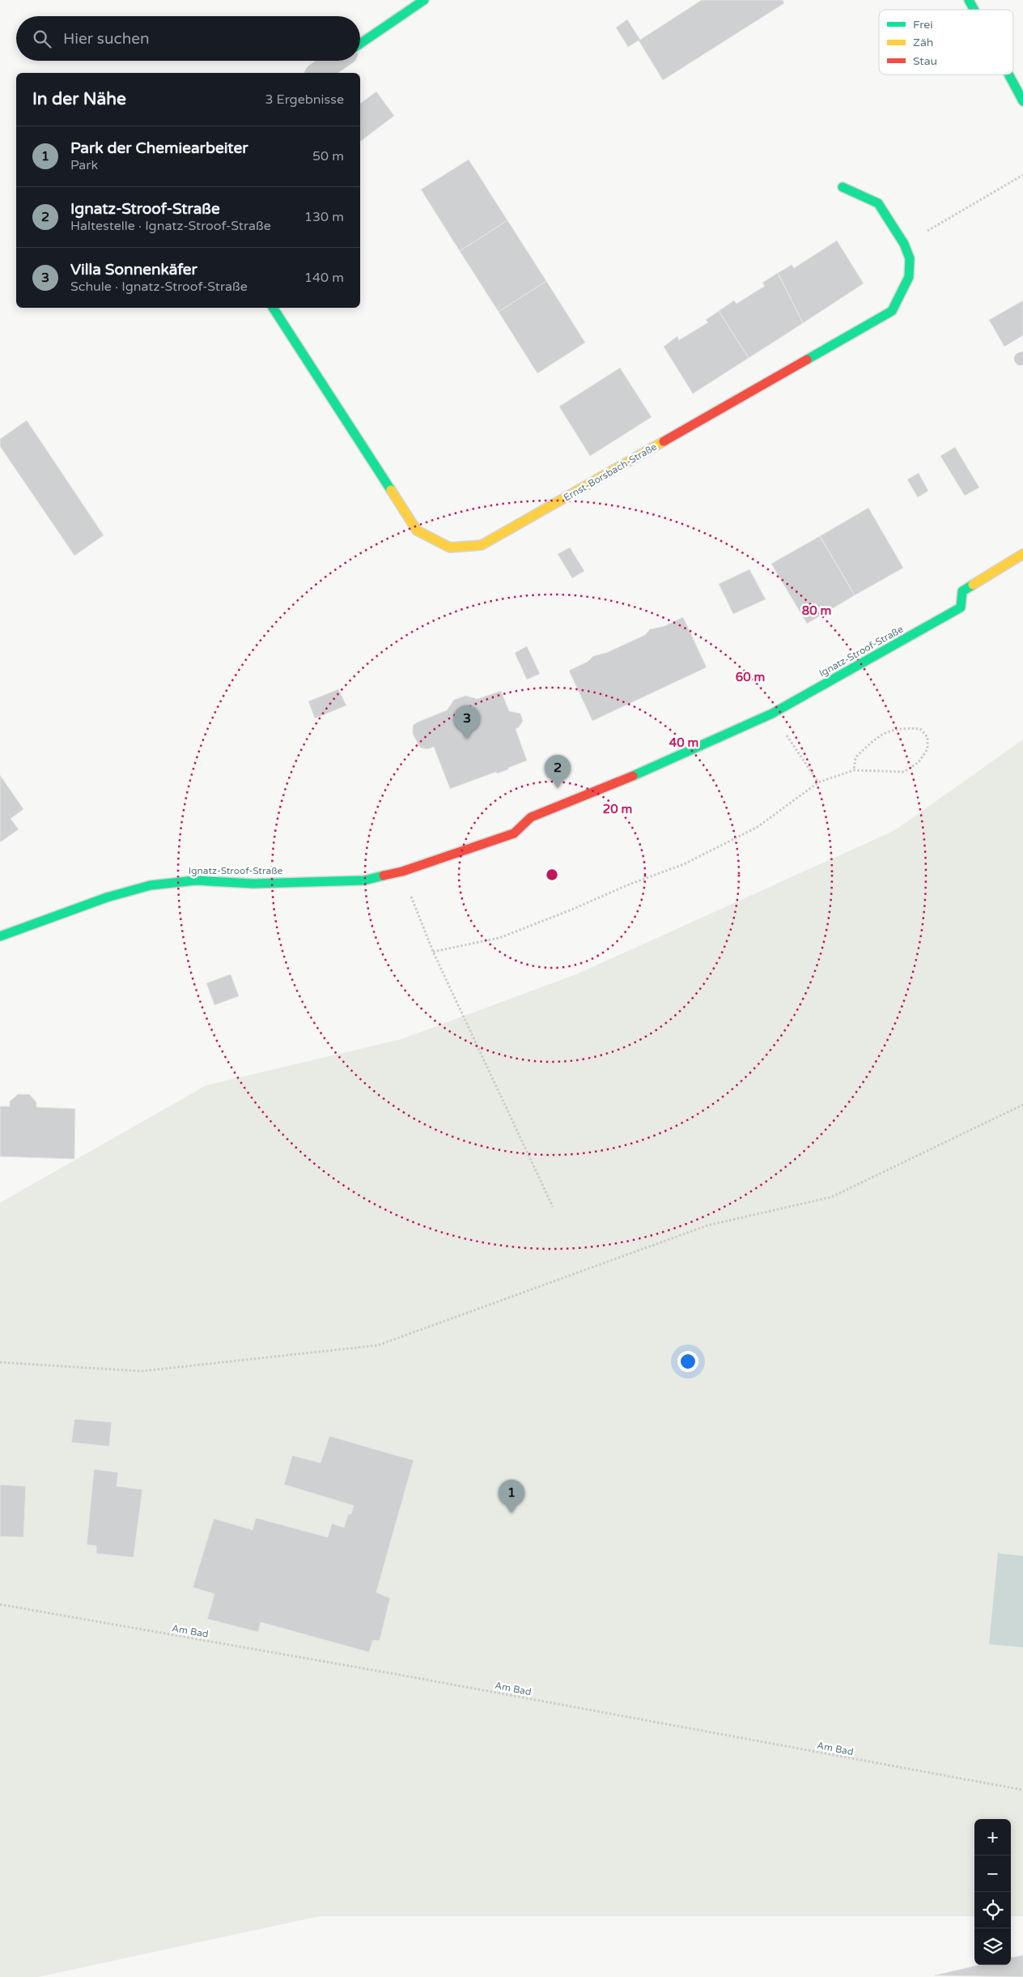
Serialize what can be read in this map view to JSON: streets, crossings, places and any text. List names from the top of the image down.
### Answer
{
  "streets": {
    "street": ["Ernst-Borsbach-Straße", "Ignatz-Stroof-Straße"],
    "path": ["Am Bad"]
  },
  "legend": ["Frei", "Zäh", "Stau"],
  "page": {
    "search": "Hier suchen",
    "heading": ["In der Nähe", "3 Ergebnisse"],
    "list": [
      {
        "mark": "1",
        "name": "Park der Chemiearbeiter",
        "note": "Park",
        "value": "50 m"
      },
      {
        "mark": "2",
        "name": "Ignatz-Stroof-Straße",
        "note": "Haltestelle · Ignatz-Stroof-Straße",
        "value": "130 m"
      },
      {
        "mark": "3",
        "name": "Villa Sonnenkäfer",
        "note": "Schule · Ignatz-Stroof-Straße",
        "value": "140 m"
      }
    ],
    "pins": ["3", "2", "1"],
    "map_buttons": ["+", "−"]
  },
  "rings": [
    "80 m",
    "60 m",
    "40 m",
    "20 m"
  ]
}
